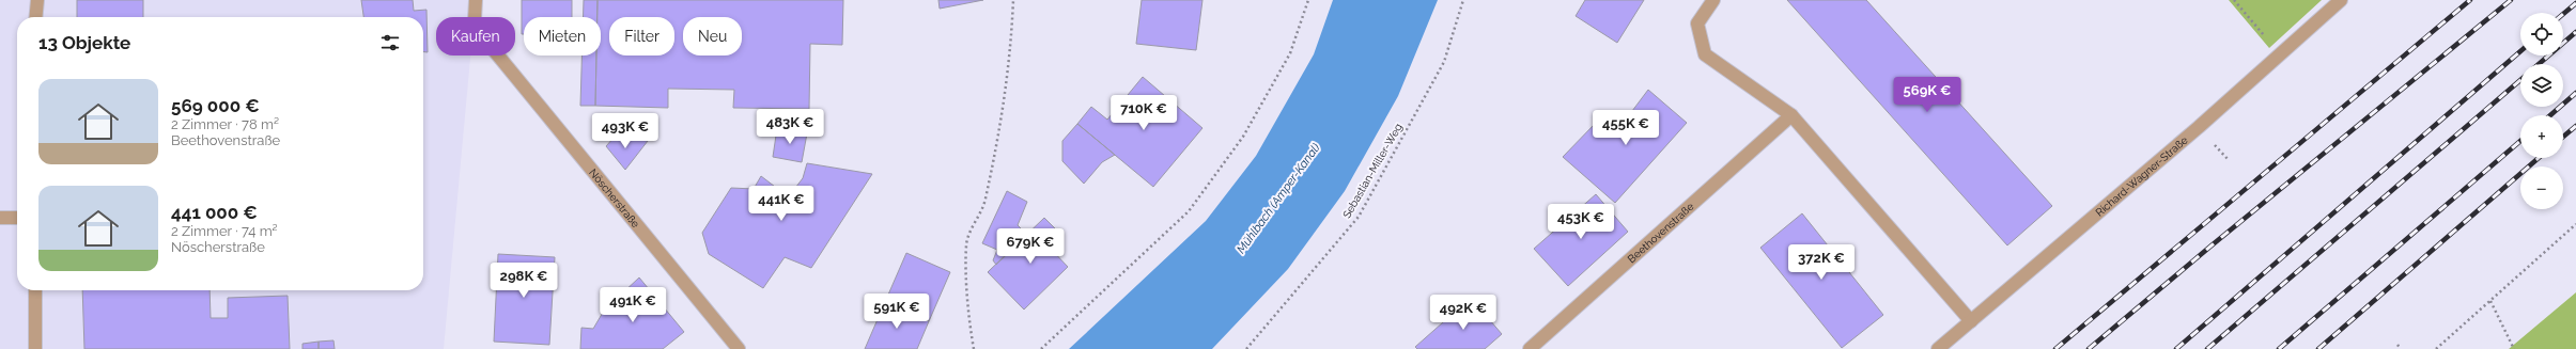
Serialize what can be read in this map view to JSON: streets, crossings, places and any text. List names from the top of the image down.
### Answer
{
  "streets": {
    "street": ["Richard-Wagner-Straße", "Nöscherstraße", "Beethovenstraße"],
    "path": ["Sebastian-Miller-Weg"]
  },
  "water": ["Mühlbach (Amper-Kanal)"],
  "page": {
    "map_buttons": ["+", "−"],
    "chip": [
      "Kaufen",
      "Mieten",
      "Filter",
      "Neu"
    ],
    "heading": "13 Objekte",
    "list": [
      {
        "name": "569 000 €",
        "note": "2 Zimmer · 78 m² · Beethovenstraße"
      },
      {
        "name": "441 000 €",
        "note": "2 Zimmer · 74 m² · Nöscherstraße"
      }
    ],
    "price": [
      "569K €",
      "710K €",
      "483K €",
      "455K €",
      "493K €",
      "441K €",
      "453K €",
      "679K €",
      "372K €",
      "298K €",
      "491K €",
      "591K €",
      "492K €"
    ]
  }
}
